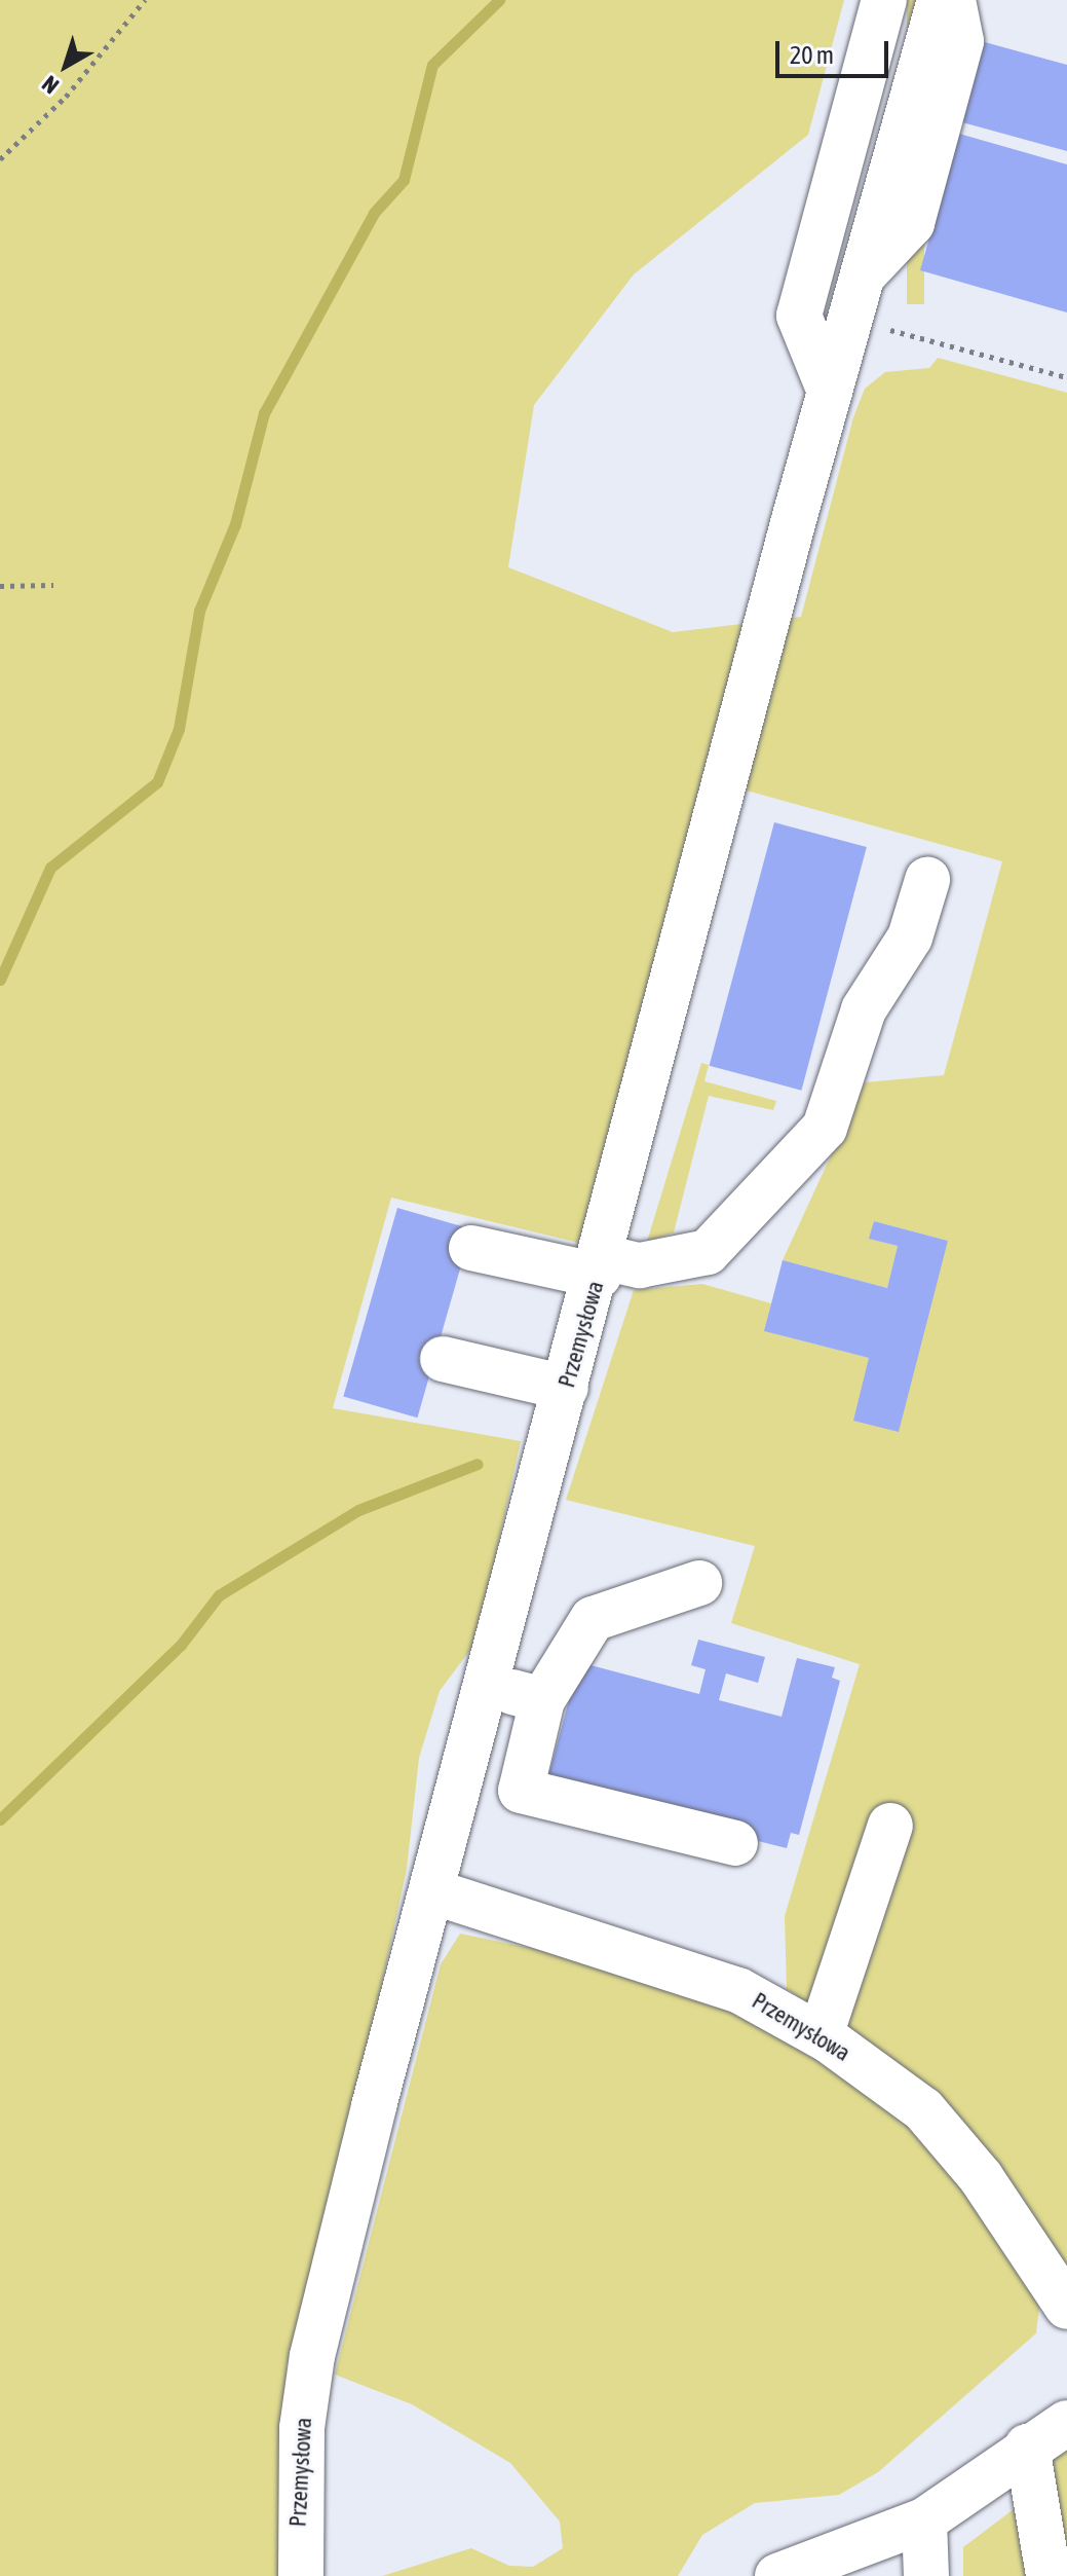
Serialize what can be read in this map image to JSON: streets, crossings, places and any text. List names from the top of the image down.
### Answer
{
  "streets": {
    "lane": ["Przemysłowa"]
  },
  "scale_bar": "20 m",
  "north": "bottom left"
}
